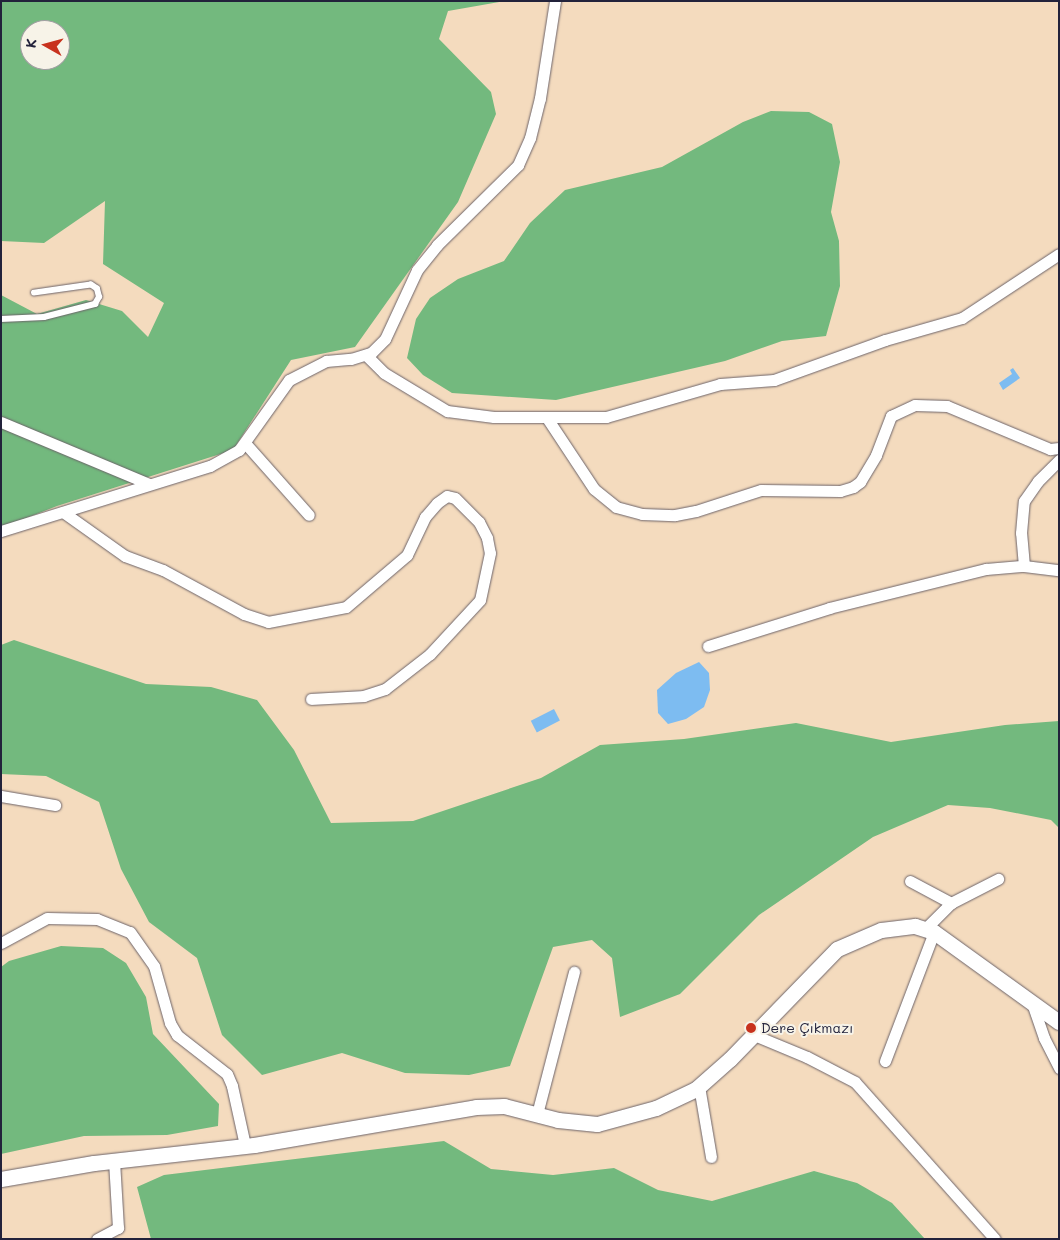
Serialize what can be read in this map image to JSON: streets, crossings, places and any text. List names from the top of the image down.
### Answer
{
  "places": ["Dere Çıkmazı"],
  "north": "left"
}
